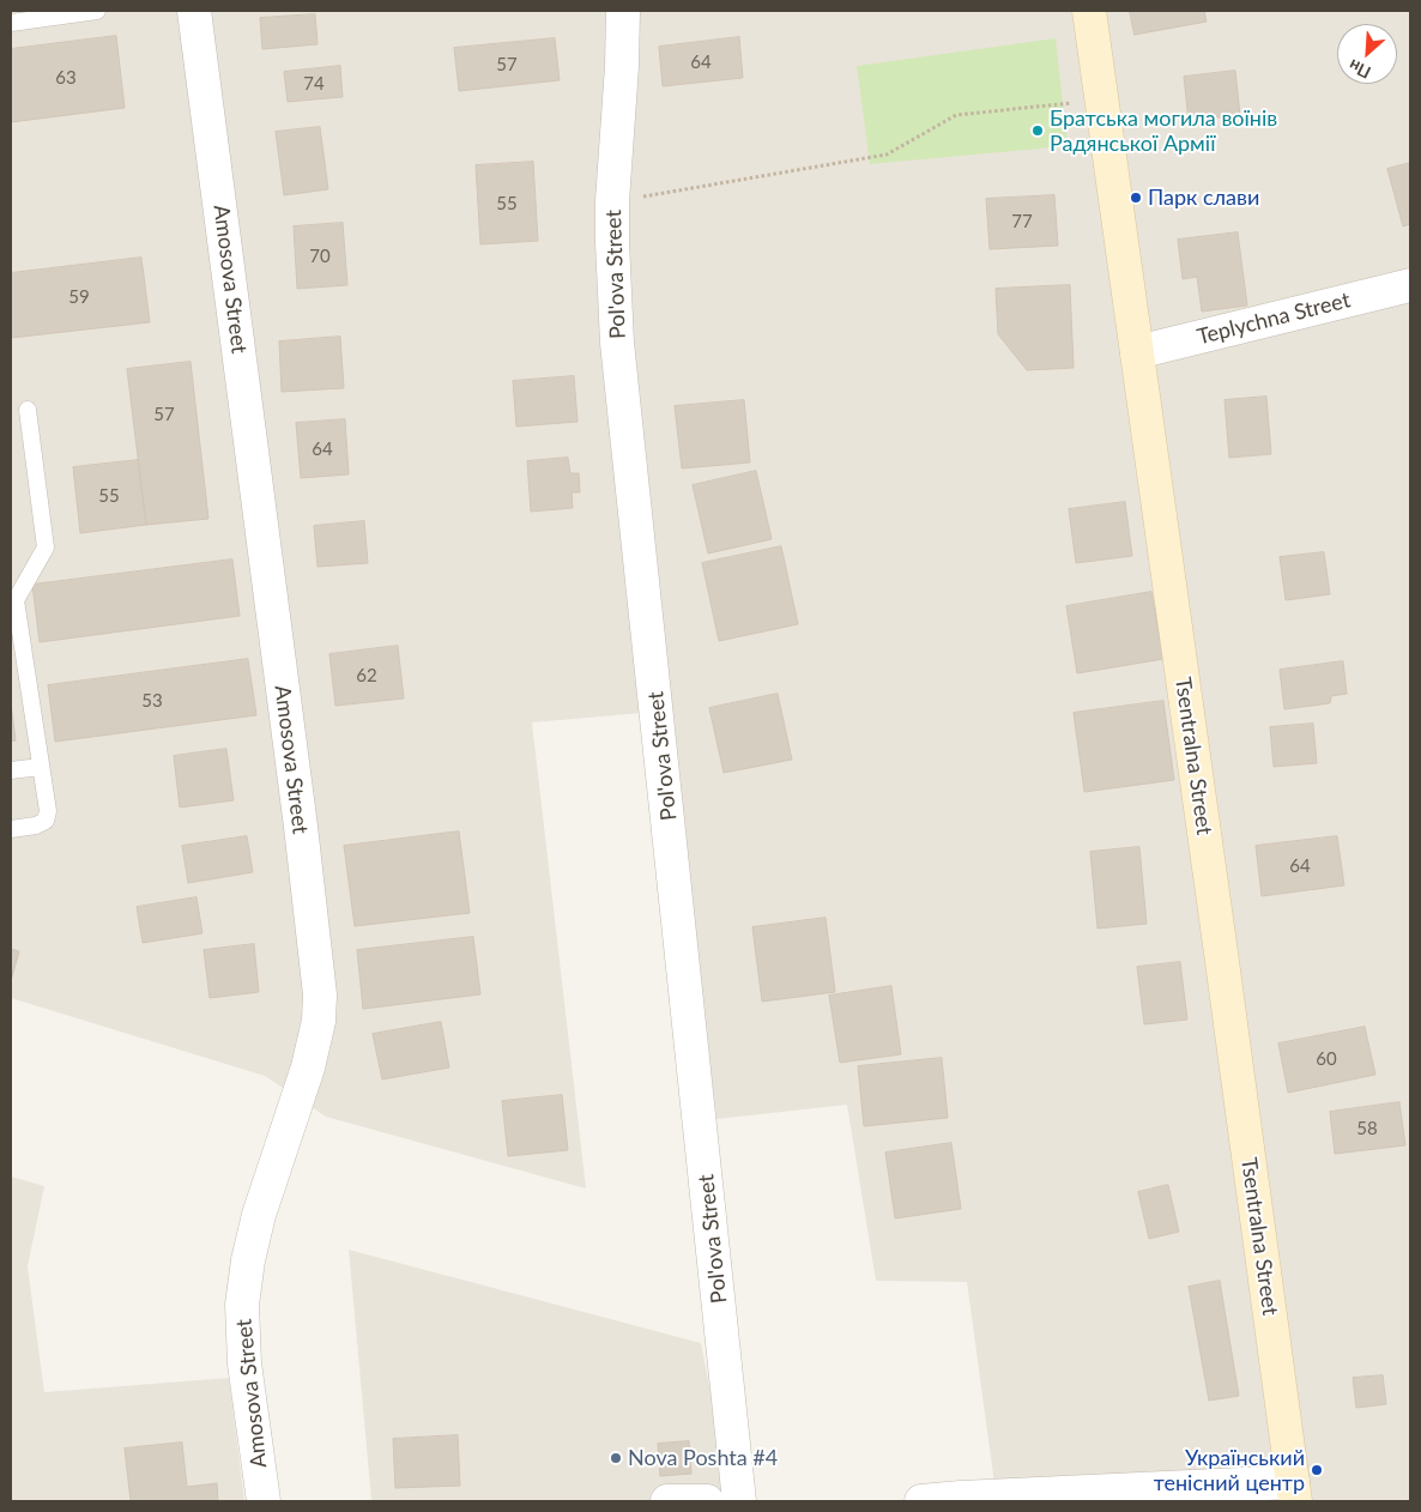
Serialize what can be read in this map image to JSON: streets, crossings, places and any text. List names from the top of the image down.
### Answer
{
  "streets": {
    "main road": ["Tsentralna Street"],
    "street": ["Pol'ova Street", "Amosova Street", "Teplychna Street"]
  },
  "crossings": [
    ["Teplychna Street", "Tsentralna Street"]
  ],
  "places": [
    "Братська могила воїнів Радянської Армії",
    "Парк слави",
    "Nova Poshta #4",
    "Український тенісний центр"
  ],
  "house_numbers": [
    "64",
    "57",
    "63",
    "74",
    "55",
    "77",
    "70",
    "59",
    "57",
    "64",
    "55",
    "62",
    "53",
    "64",
    "60",
    "58"
  ],
  "north": "bottom left"
}
